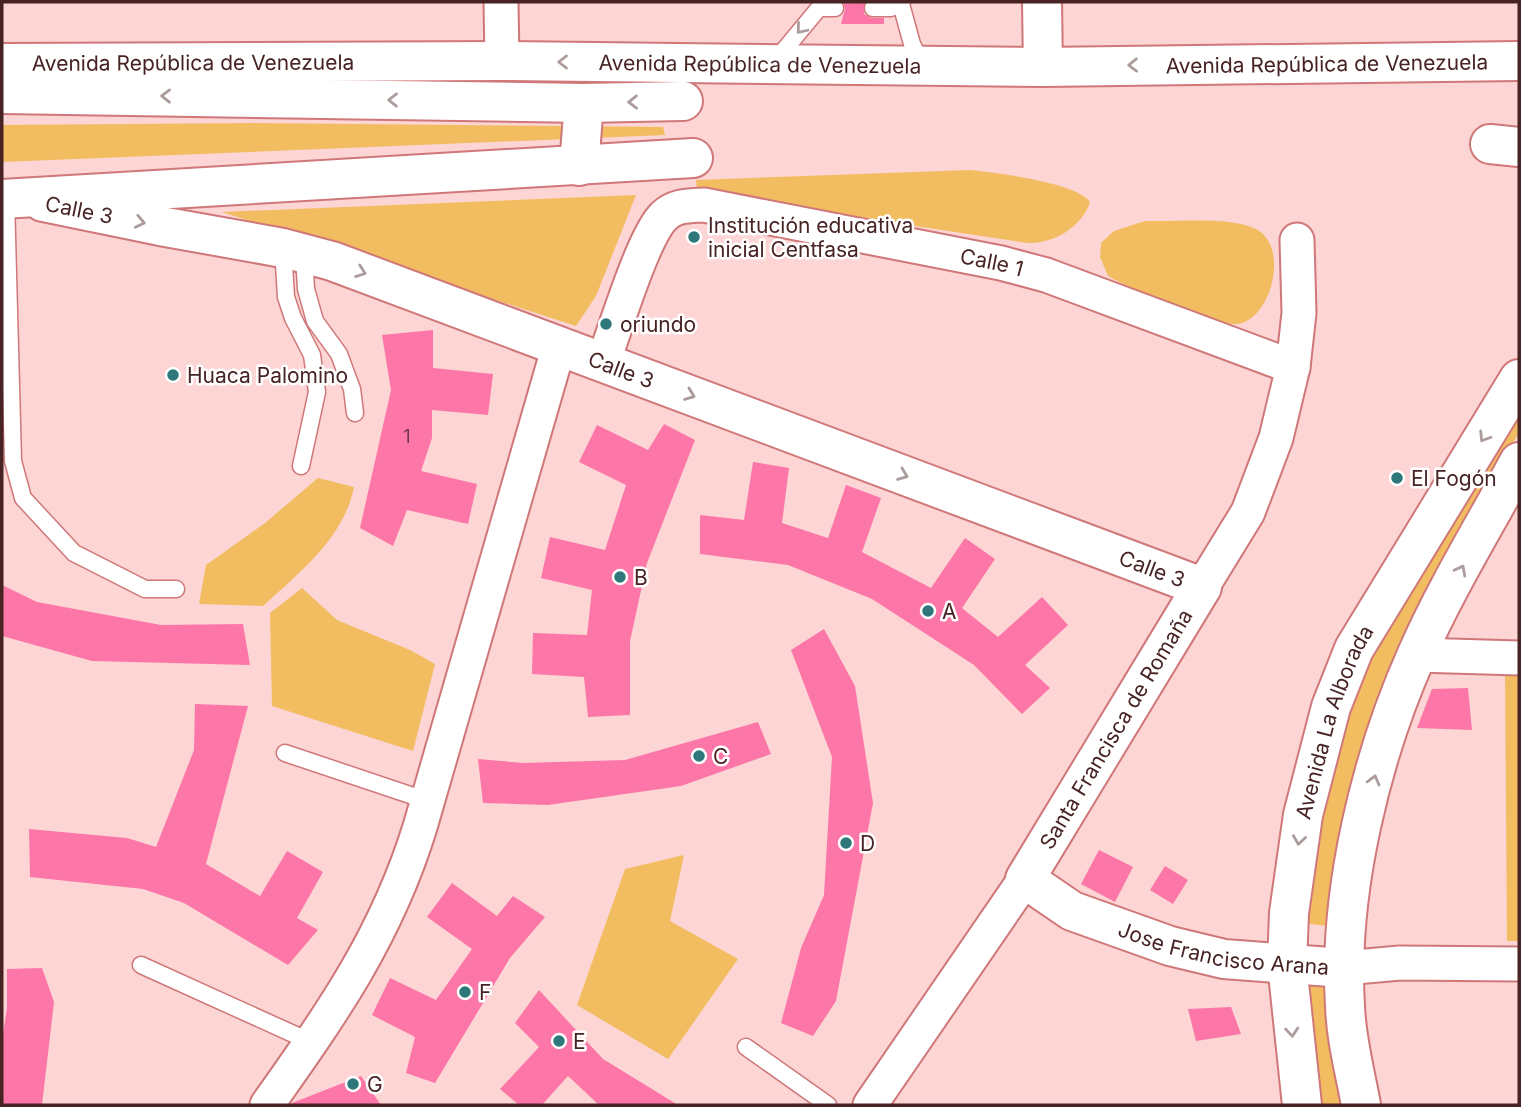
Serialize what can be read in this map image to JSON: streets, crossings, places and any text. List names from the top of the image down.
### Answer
{
  "streets": {
    "main road": [
      "Avenida República de Venezuela",
      "Calle 3",
      "Avenida La Alborada",
      "Santa Francisca de Romaña",
      "Jose Francisco Arana"
    ],
    "street": ["Calle 1"]
  },
  "crossings": [
    ["Calle 3", "Calle 1"],
    ["Calle 3", "Santa Francisca de Romaña"],
    ["Calle 1", "Santa Francisca de Romaña"],
    ["Avenida La Alborada", "Jose Francisco Arana"],
    ["Santa Francisca de Romaña", "Jose Francisco Arana"]
  ],
  "places": [
    "Institución educativa inicial Centfasa",
    "oriundo",
    "Huaca Palomino",
    "El Fogón",
    "B",
    "A",
    "C",
    "D",
    "F",
    "E",
    "G"
  ],
  "house_numbers": ["1"]
}
